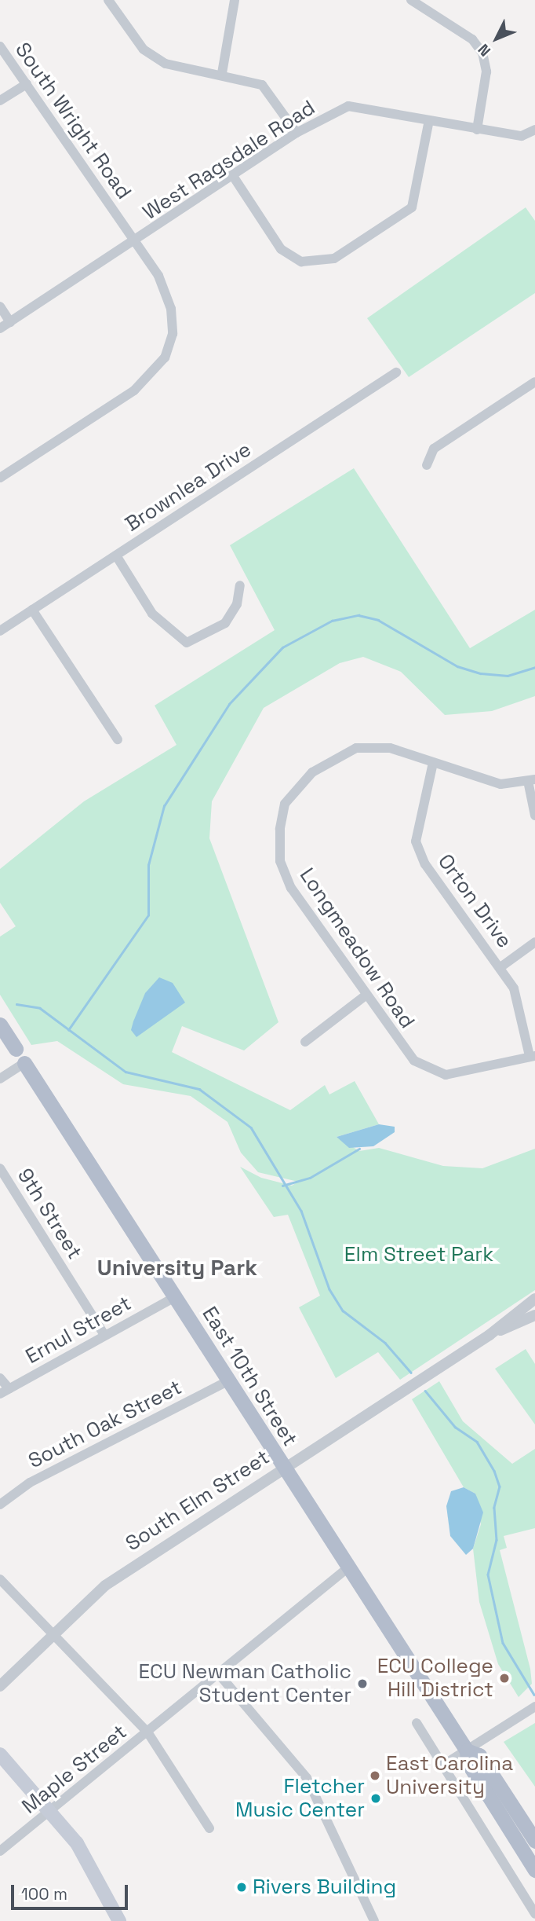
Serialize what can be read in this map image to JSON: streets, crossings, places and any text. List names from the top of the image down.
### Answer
{
  "streets": {
    "main road": ["East 10th Street"],
    "street": [
      "South Wright Road",
      "West Ragsdale Road",
      "Brownlea Drive",
      "Orton Drive",
      "Longmeadow Road",
      "9th Street",
      "Ernul Street",
      "South Oak Street",
      "South Elm Street",
      "Maple Street"
    ]
  },
  "crossings": [
    ["South Wright Road", "West Ragsdale Road"],
    ["Orton Drive", "Longmeadow Road"],
    ["9th Street", "Ernul Street"],
    ["Ernul Street", "East 10th Street"],
    ["East 10th Street", "South Oak Street"],
    ["East 10th Street", "South Elm Street"],
    ["East 10th Street", "Maple Street"]
  ],
  "districts": ["University Park"],
  "parks": ["Elm Street Park"],
  "places": [
    "ECU College Hill District",
    "ECU Newman Catholic Student Center",
    "East Carolina University",
    "Fletcher Music Center",
    "Rivers Building"
  ],
  "scale_bar": "100 m",
  "north": "bottom left"
}
